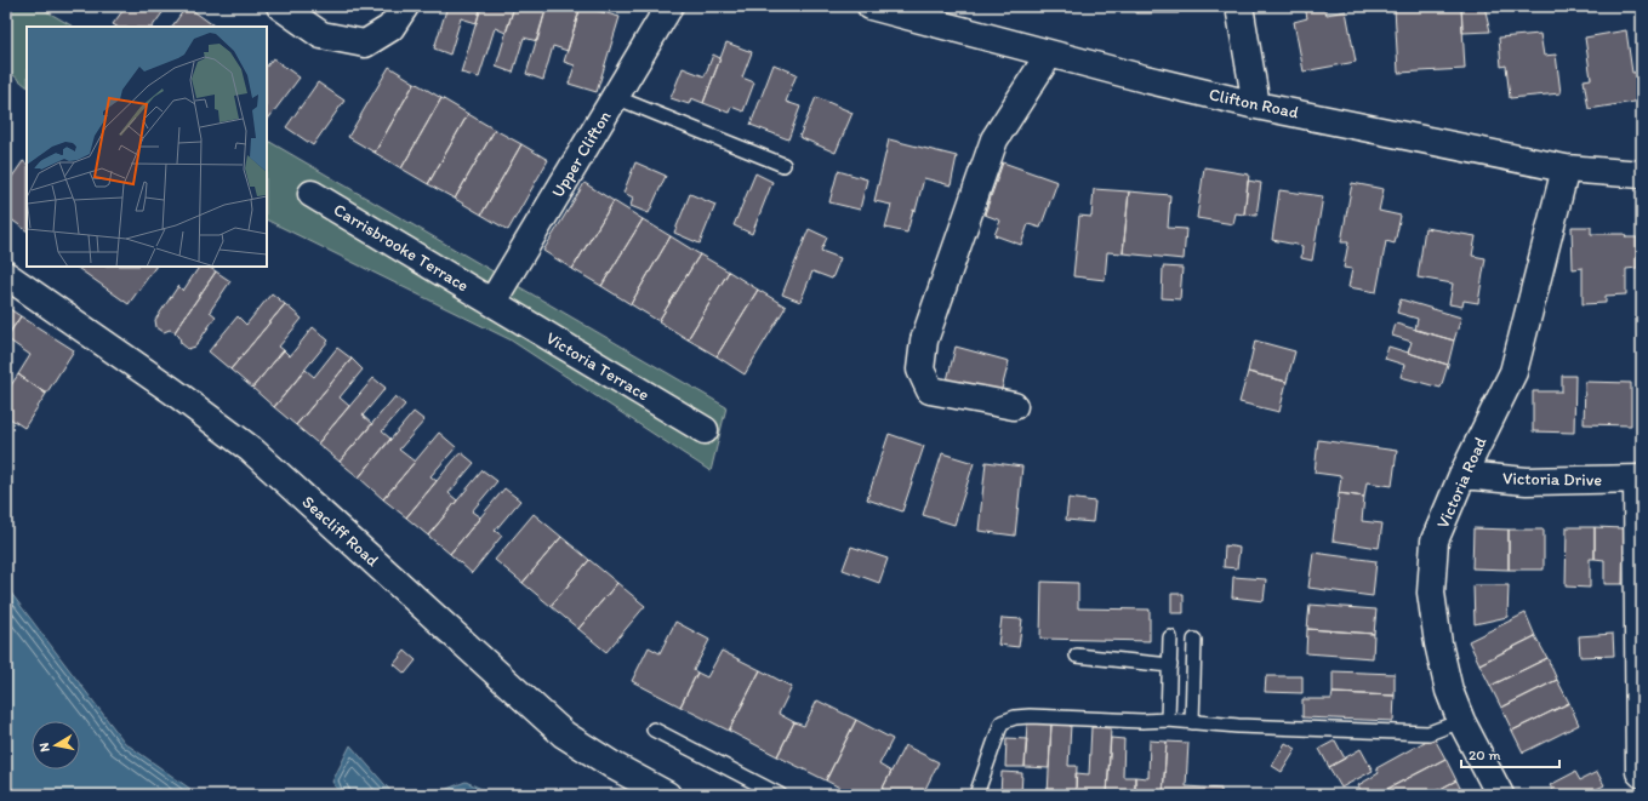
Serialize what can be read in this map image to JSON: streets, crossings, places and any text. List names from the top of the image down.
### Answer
{
  "streets": {
    "street": [
      "Clifton Road",
      "Upper Clifton",
      "Carrisbrooke Terrace",
      "Victoria Terrace",
      "Victoria Drive",
      "Victoria Road",
      "Seacliff Road"
    ]
  },
  "crossings": [
    ["Clifton Road", "Victoria Road"],
    ["Upper Clifton", "Carrisbrooke Terrace"],
    ["Upper Clifton", "Victoria Terrace"],
    ["Carrisbrooke Terrace", "Victoria Terrace"],
    ["Victoria Drive", "Victoria Road"]
  ],
  "scale_bar": "20 m",
  "north": "left"
}
